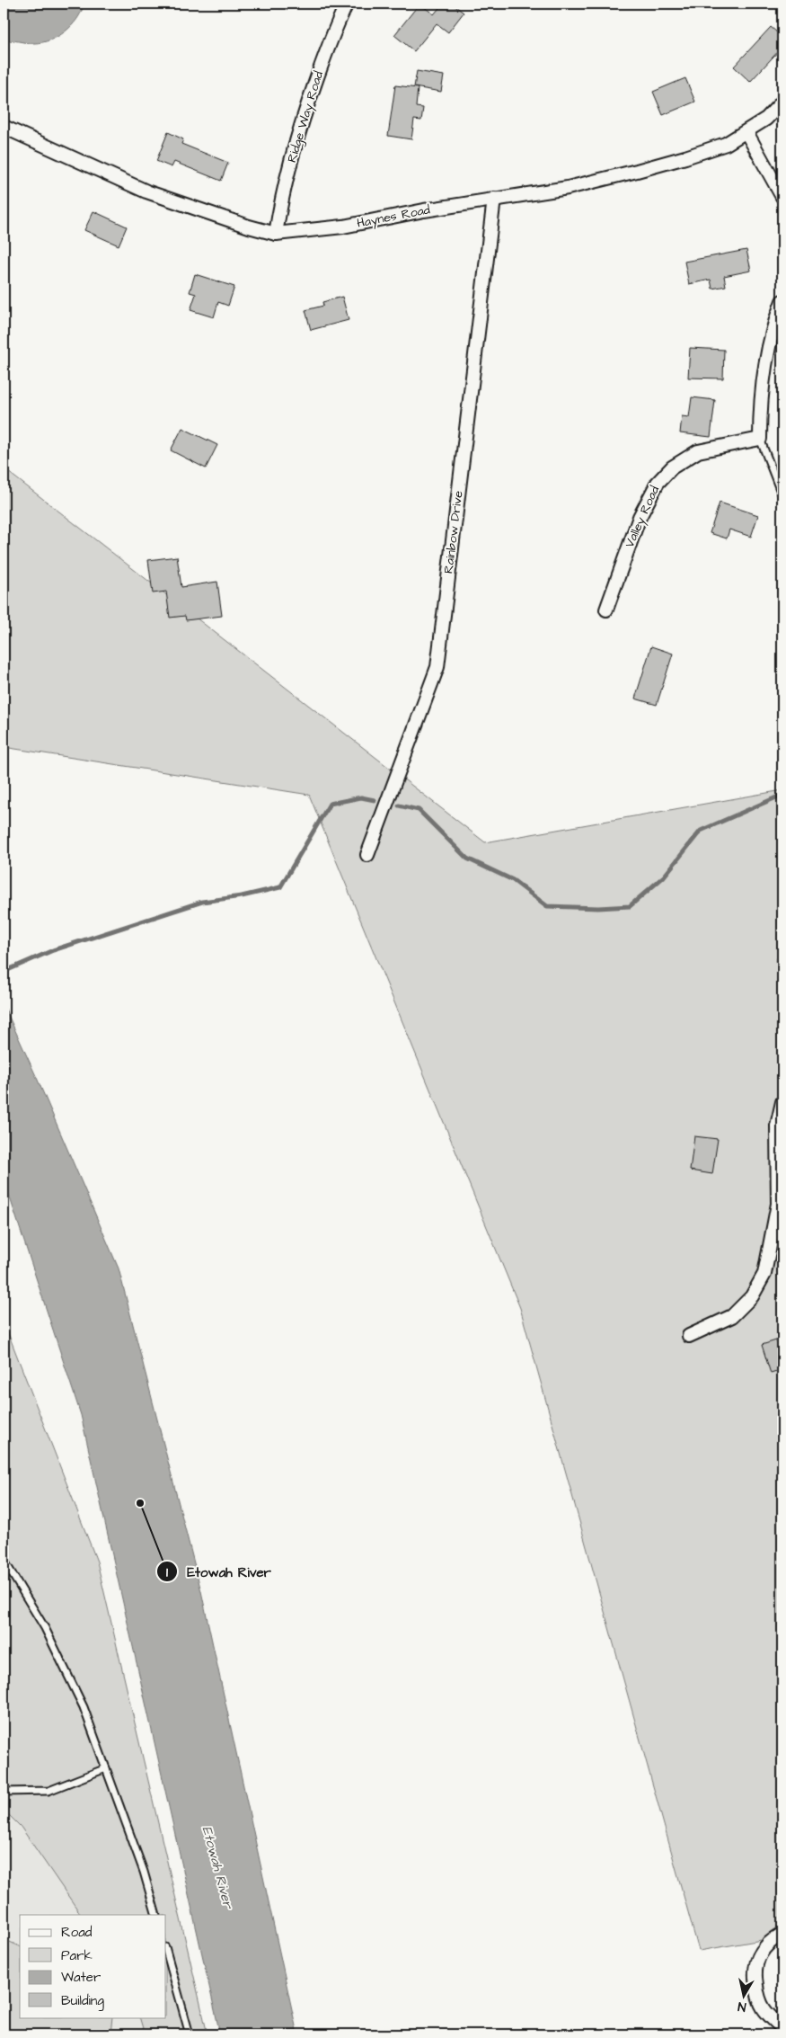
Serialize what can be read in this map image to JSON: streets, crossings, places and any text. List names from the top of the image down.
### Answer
{
  "streets": {
    "street": [
      "Ridge Way Road",
      "Haynes Road",
      "Valley Road",
      "Rainbow Drive"
    ]
  },
  "crossings": [
    ["Ridge Way Road", "Haynes Road"],
    ["Haynes Road", "Rainbow Drive"]
  ],
  "water": ["Etowah River"],
  "places": ["Etowah River"],
  "legend": [
    "Road",
    "Park",
    "Water",
    "Building"
  ],
  "north": "bottom"
}
